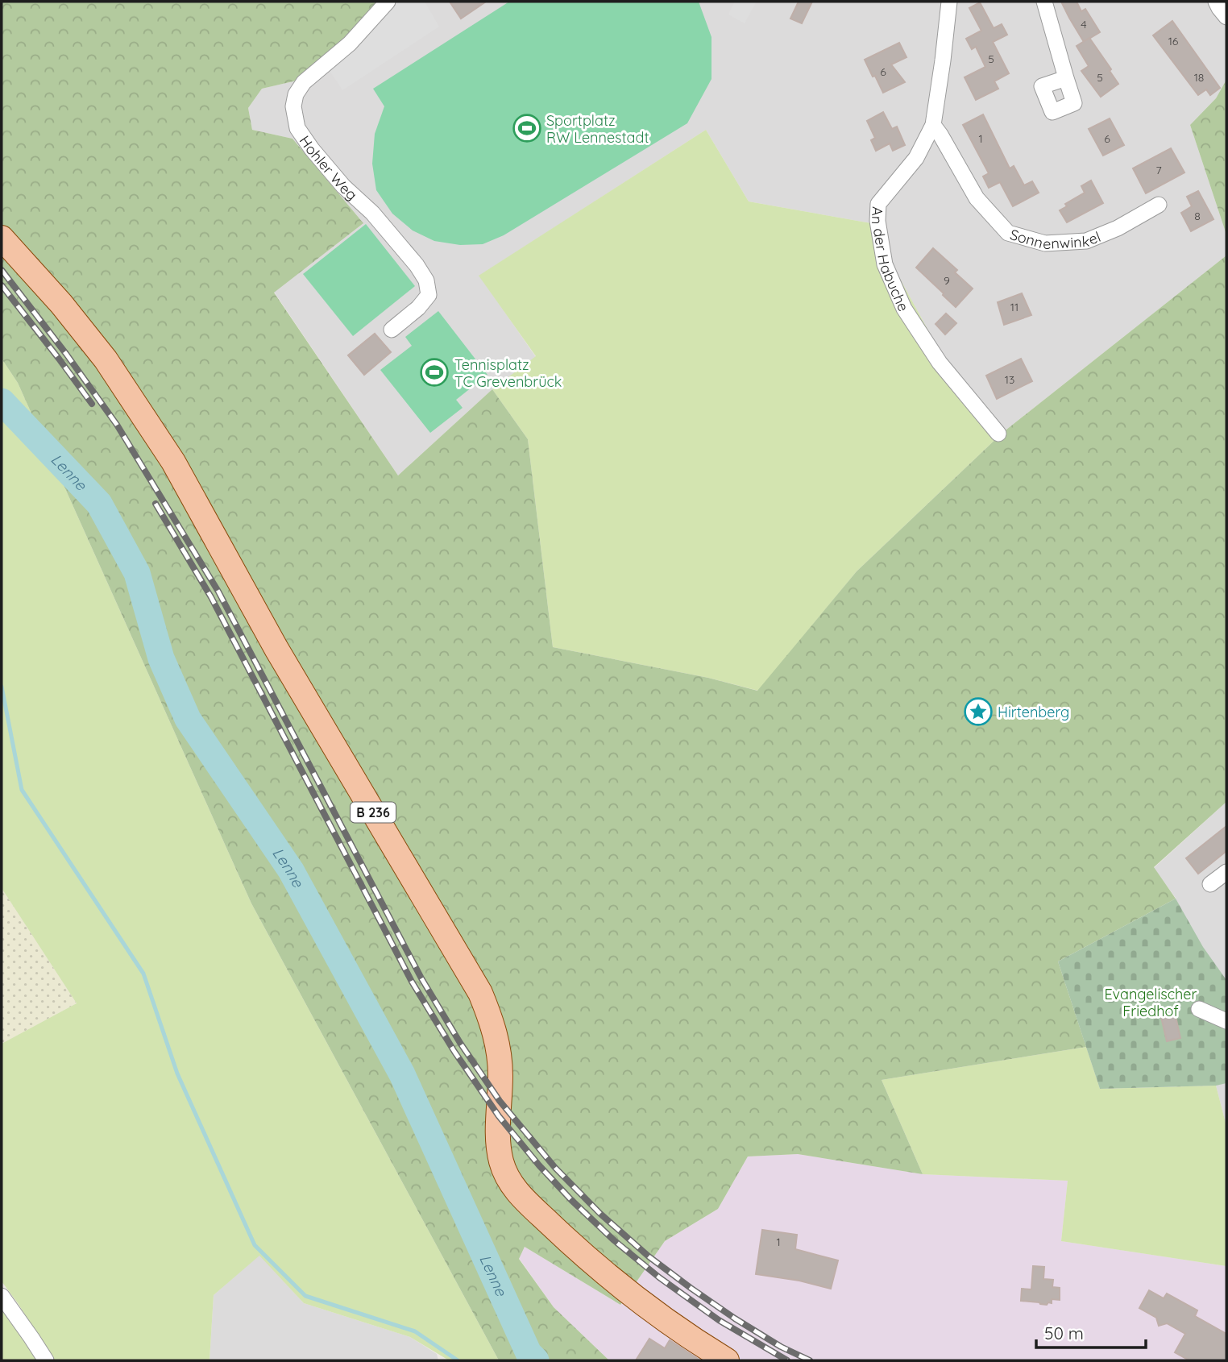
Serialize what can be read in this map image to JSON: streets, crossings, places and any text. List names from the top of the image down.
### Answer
{
  "streets": {
    "main road": ["B 236"],
    "street": ["Hohler Weg", "Sonnenwinkel", "An der Habuche"]
  },
  "crossings": [
    ["Sonnenwinkel", "An der Habuche"]
  ],
  "water": ["Lenne"],
  "parks": ["Evangelischer Friedhof"],
  "places": {
    "sports": ["Sportplatz RW Lennestadt", "Tennisplatz TC Grevenbrück"],
    "place": ["Hirtenberg"]
  },
  "house_numbers": [
    "4",
    "16",
    "5",
    "6",
    "5",
    "18",
    "1",
    "6",
    "7",
    "8",
    "9",
    "11",
    "13",
    "1"
  ],
  "scale_bar": "50 m"
}
